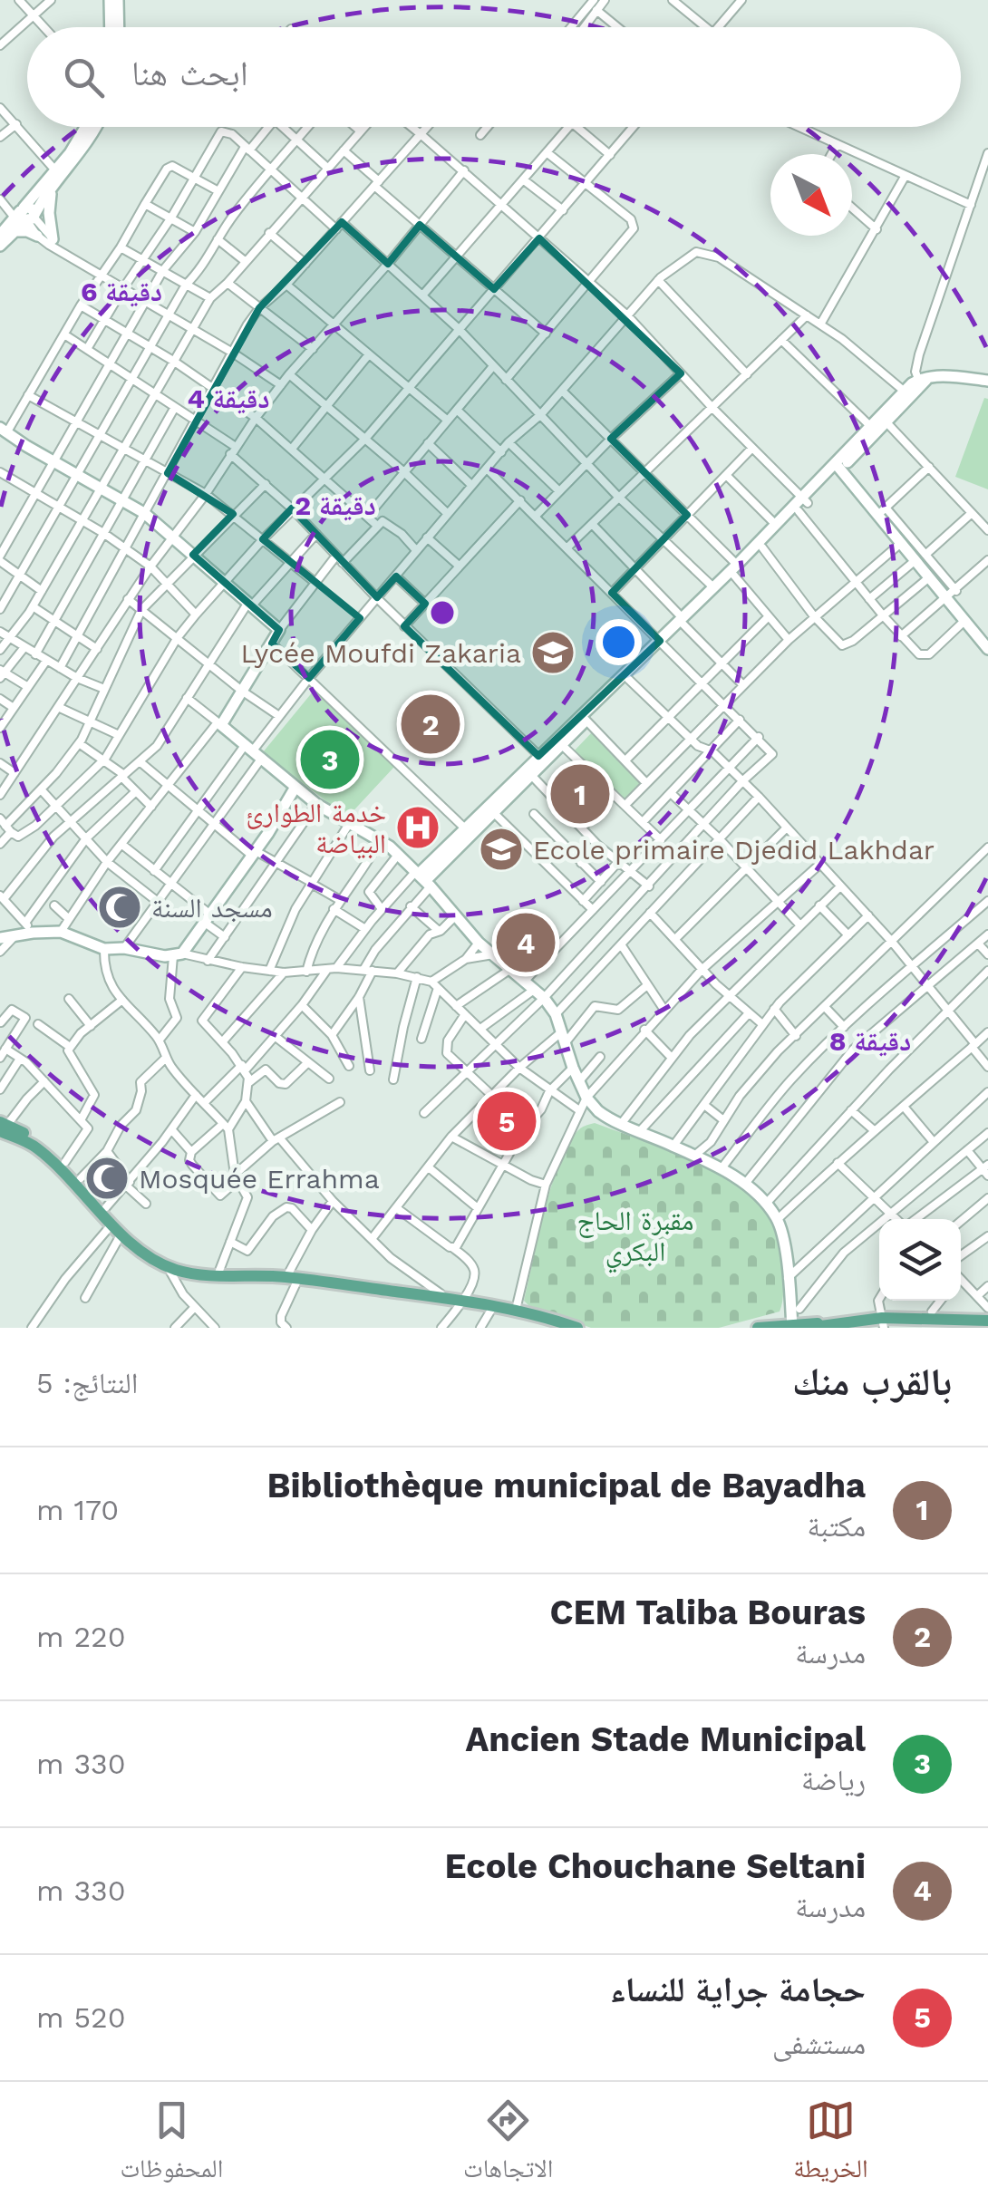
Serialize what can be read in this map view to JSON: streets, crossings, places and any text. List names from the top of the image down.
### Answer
{
  "parks": ["مقبرة الحاج البكري"],
  "places": {
    "school or university": ["Lycée Moufdi Zakaria", "Ecole primaire Djedid Lakhdar"],
    "hospital": ["خدمة الطوارئ البياضة"],
    "mosque": ["مسجد السنة", "Mosquée Errahma"]
  },
  "north": "bottom right",
  "page": {
    "search": "ابحث هنا",
    "pins": [
      "2",
      "3",
      "1",
      "4",
      "5"
    ],
    "heading": ["بالقرب منك", "النتائج: 5"],
    "list": [
      {
        "mark": "1",
        "name": "Bibliothèque municipal de Bayadha",
        "note": "مكتبة",
        "value": "170 m"
      },
      {
        "mark": "2",
        "name": "CEM Taliba Bouras",
        "note": "مدرسة",
        "value": "220 m"
      },
      {
        "mark": "3",
        "name": "Ancien Stade Municipal",
        "note": "رياضة",
        "value": "330 m"
      },
      {
        "mark": "4",
        "name": "Ecole Chouchane Seltani",
        "note": "مدرسة",
        "value": "330 m"
      },
      {
        "mark": "5",
        "name": "حجامة جراية للنساء",
        "note": "مستشفى",
        "value": "520 m"
      }
    ],
    "nav": ["الخريطة", "الاتجاهات", "المحفوظات"]
  },
  "rings": [
    "6 دقيقة",
    "4 دقيقة",
    "2 دقيقة",
    "8 دقيقة"
  ]
}
